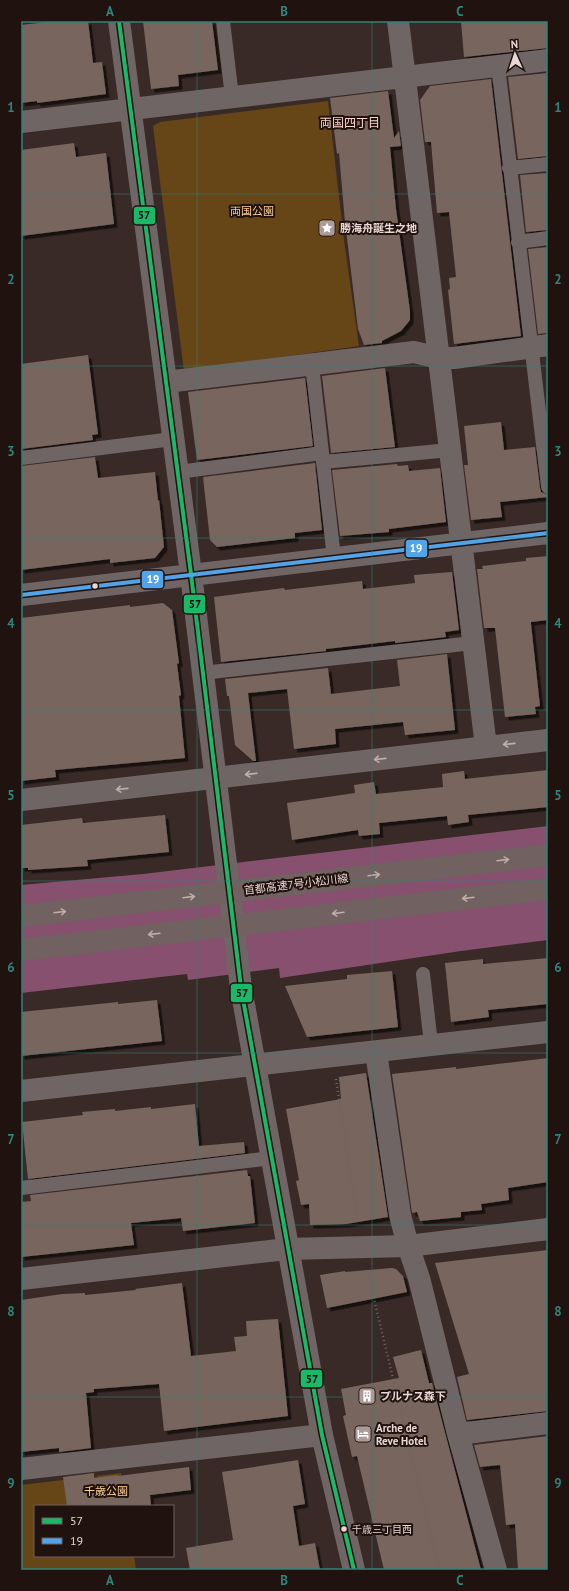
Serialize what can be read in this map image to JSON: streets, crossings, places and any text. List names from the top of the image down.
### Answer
{
  "streets": {
    "highway": ["首都高速7号小松川線"]
  },
  "districts": ["両国四丁目"],
  "parks": ["両国公園", "千歳公園"],
  "places": {
    "place": ["勝海舟誕生之地"],
    "building": ["プルナス森下"],
    "hotel": ["Arche de Reve Hotel"],
    "other": ["千歳三丁目西"]
  },
  "lines": ["transit line 57", "transit line 19"],
  "legend": ["57", "19"],
  "north": "top",
  "grid": {
    "columns": ["A", "B", "C"],
    "rows": [
      "1",
      "2",
      "3",
      "4",
      "5",
      "6",
      "7",
      "8",
      "9"
    ]
  }
}
